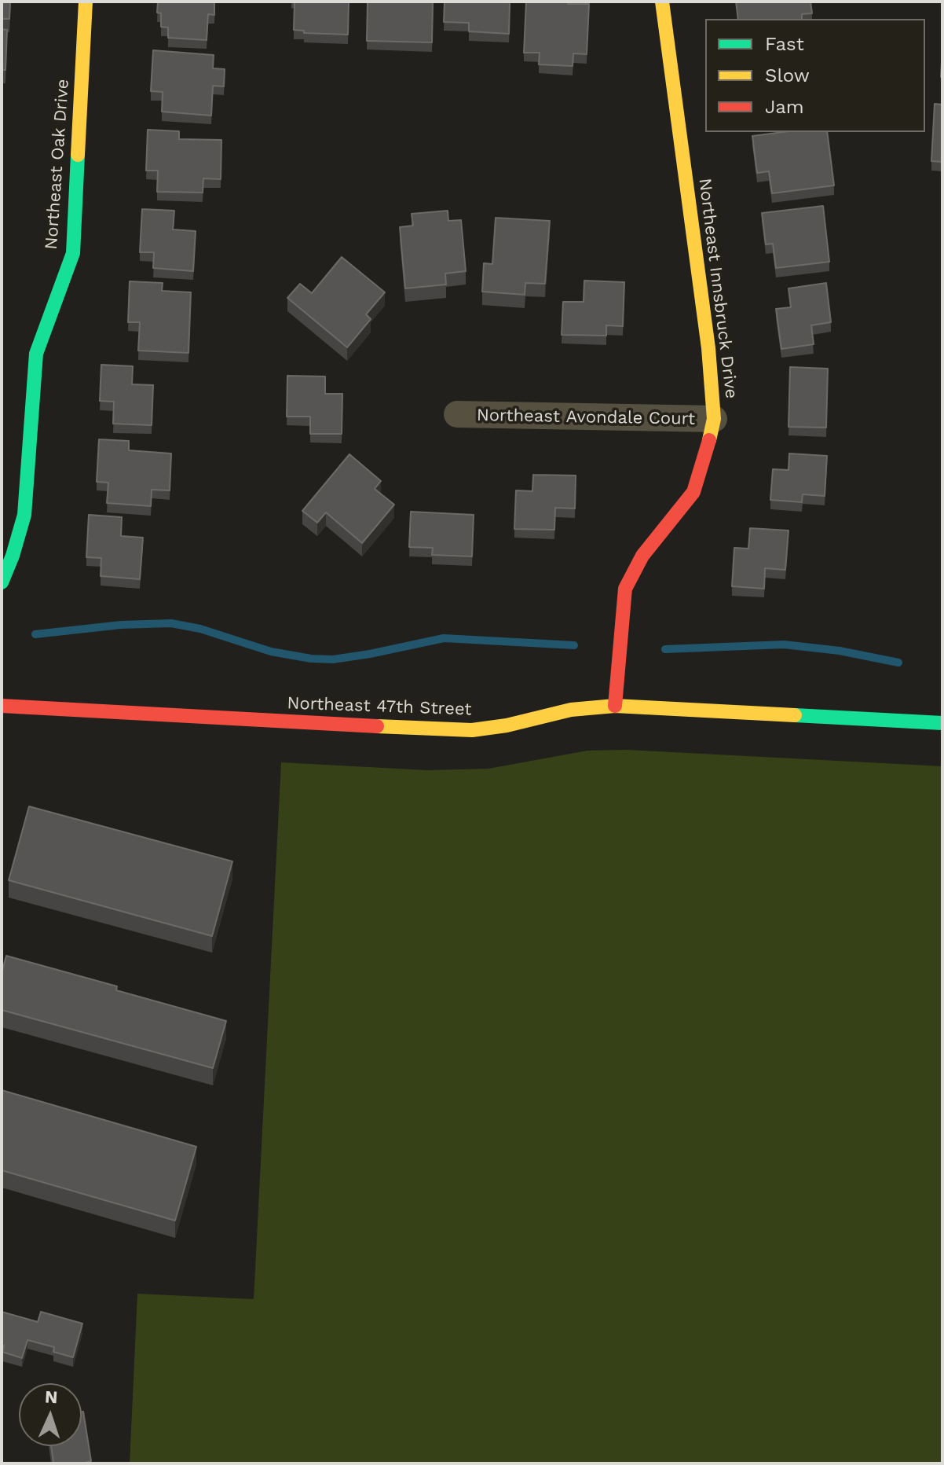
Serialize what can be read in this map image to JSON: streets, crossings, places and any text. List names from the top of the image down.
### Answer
{
  "streets": {
    "street": [
      "Northeast Oak Drive",
      "Northeast Innsbruck Drive",
      "Northeast Avondale Court",
      "Northeast 47th Street"
    ]
  },
  "crossings": [
    ["Northeast Innsbruck Drive", "Northeast Avondale Court"],
    ["Northeast Innsbruck Drive", "Northeast 47th Street"]
  ],
  "legend": ["Fast", "Slow", "Jam"],
  "north": "top"
}
